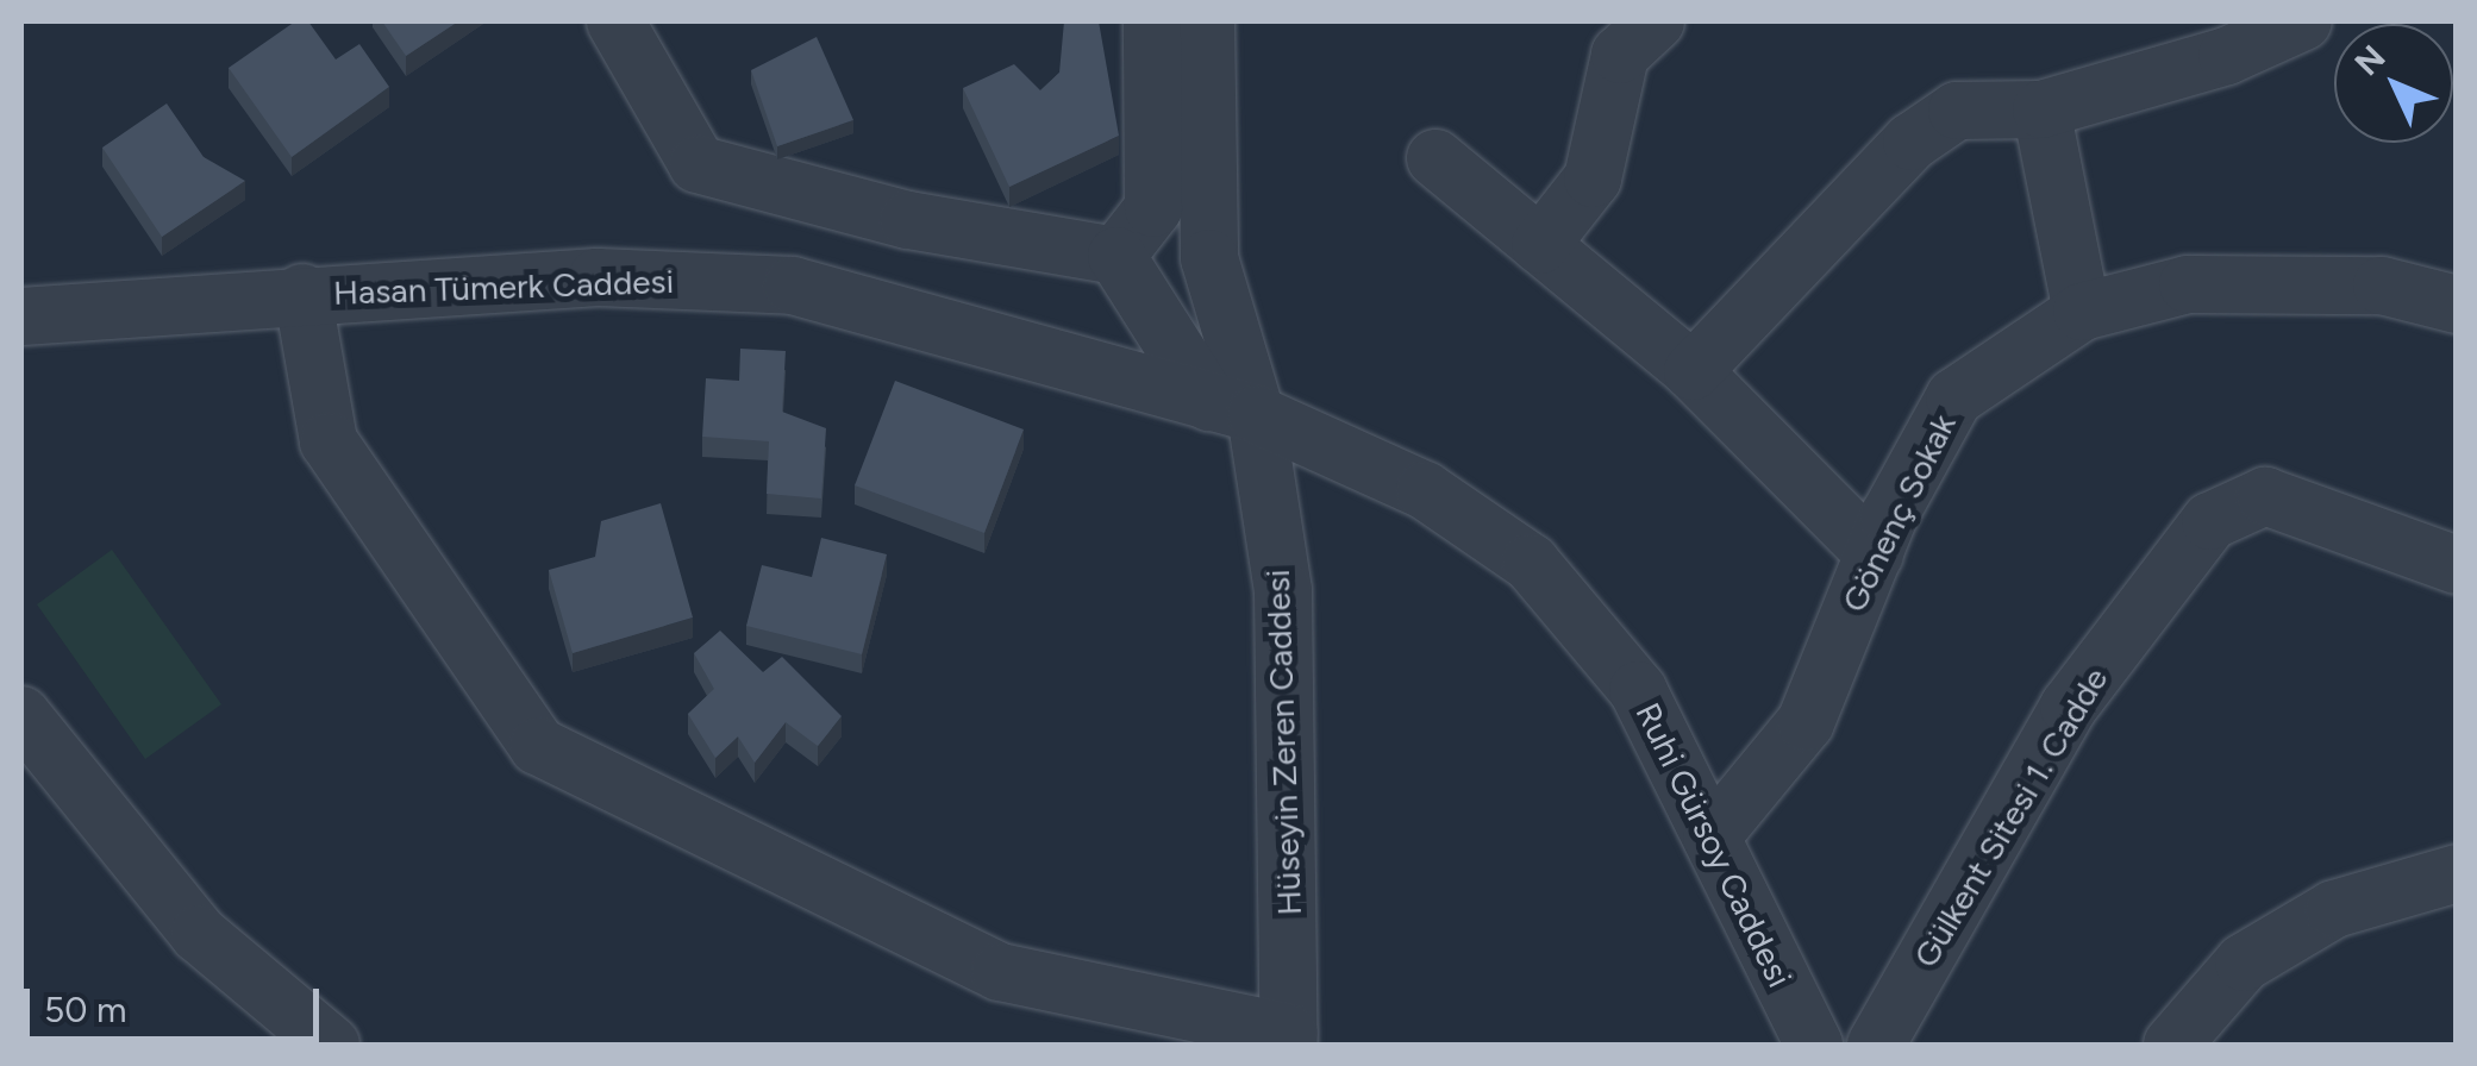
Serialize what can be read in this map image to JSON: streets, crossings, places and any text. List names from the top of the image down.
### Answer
{
  "streets": {
    "street": [
      "Hasan Tümerk Caddesi",
      "Gönenç Sokak",
      "Hüseyin Zeren Caddesi",
      "Gülkent Sitesi 1. Cadde",
      "Ruhi Gürsoy Caddesi"
    ]
  },
  "crossings": [
    ["Hasan Tümerk Caddesi", "Hüseyin Zeren Caddesi"],
    ["Hasan Tümerk Caddesi", "Ruhi Gürsoy Caddesi"],
    ["Gönenç Sokak", "Ruhi Gürsoy Caddesi"],
    ["Hüseyin Zeren Caddesi", "Ruhi Gürsoy Caddesi"]
  ],
  "scale_bar": "50 m",
  "north": "top left"
}
